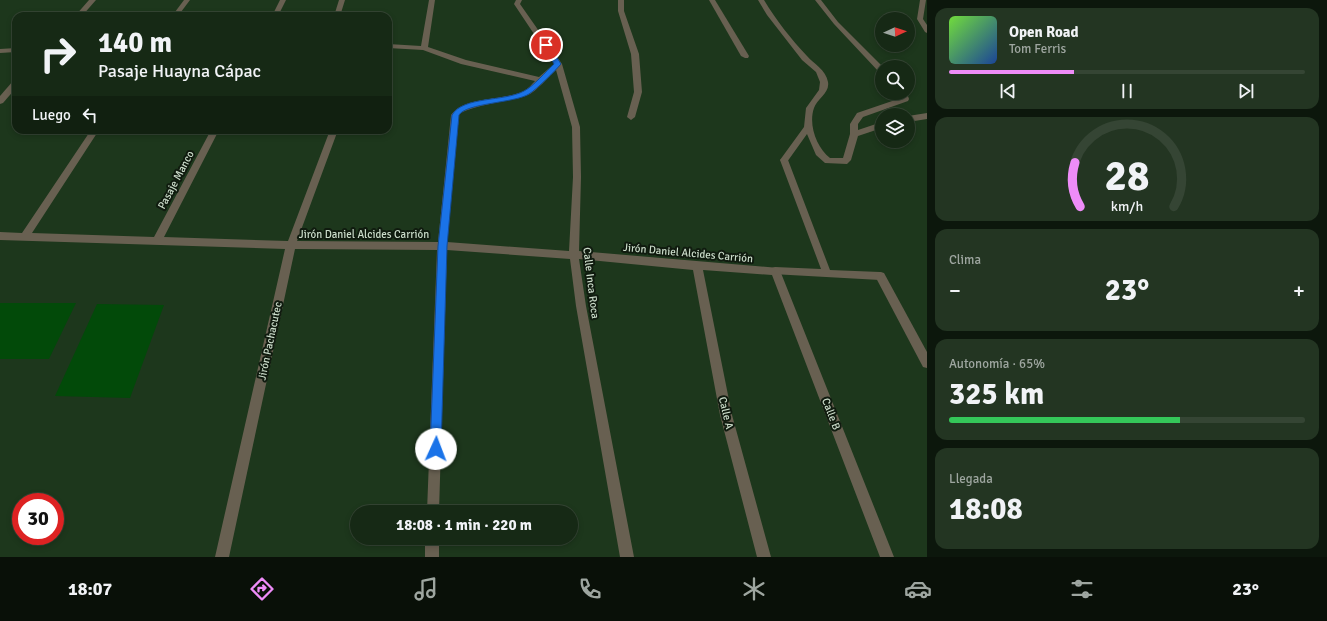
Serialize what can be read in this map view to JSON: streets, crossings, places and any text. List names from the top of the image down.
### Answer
{
  "streets": {
    "street": [
      "Pasaje Manco",
      "Jirón Daniel Alcides Carrión",
      "Calle Inca Roca",
      "Jirón Pachacutec",
      "Calle A",
      "Calle B"
    ]
  },
  "crossings": [
    ["Pasaje Manco", "Jirón Daniel Alcides Carrión"],
    ["Jirón Daniel Alcides Carrión", "Calle Inca Roca"],
    ["Jirón Daniel Alcides Carrión", "Jirón Pachacutec"],
    ["Jirón Daniel Alcides Carrión", "Calle A"],
    ["Jirón Daniel Alcides Carrión", "Calle B"]
  ],
  "north": "right",
  "page": {
    "turn": ["140 m", "Pasaje Huayna Cápac"],
    "song": ["Open Road", "Tom Ferris"],
    "then": "Luego",
    "tile": [
      "Clima",
      ["Autonomía · 65%", "325 km"],
      ["Llegada", "18:08"]
    ],
    "heat": ["−", "23°", "+"],
    "limit": "30",
    "trip": "18:08 · 1 min · 220 m",
    "tabs": ["18:07", "23°"],
    "gauge": ["28", "km/h"]
  }
}
